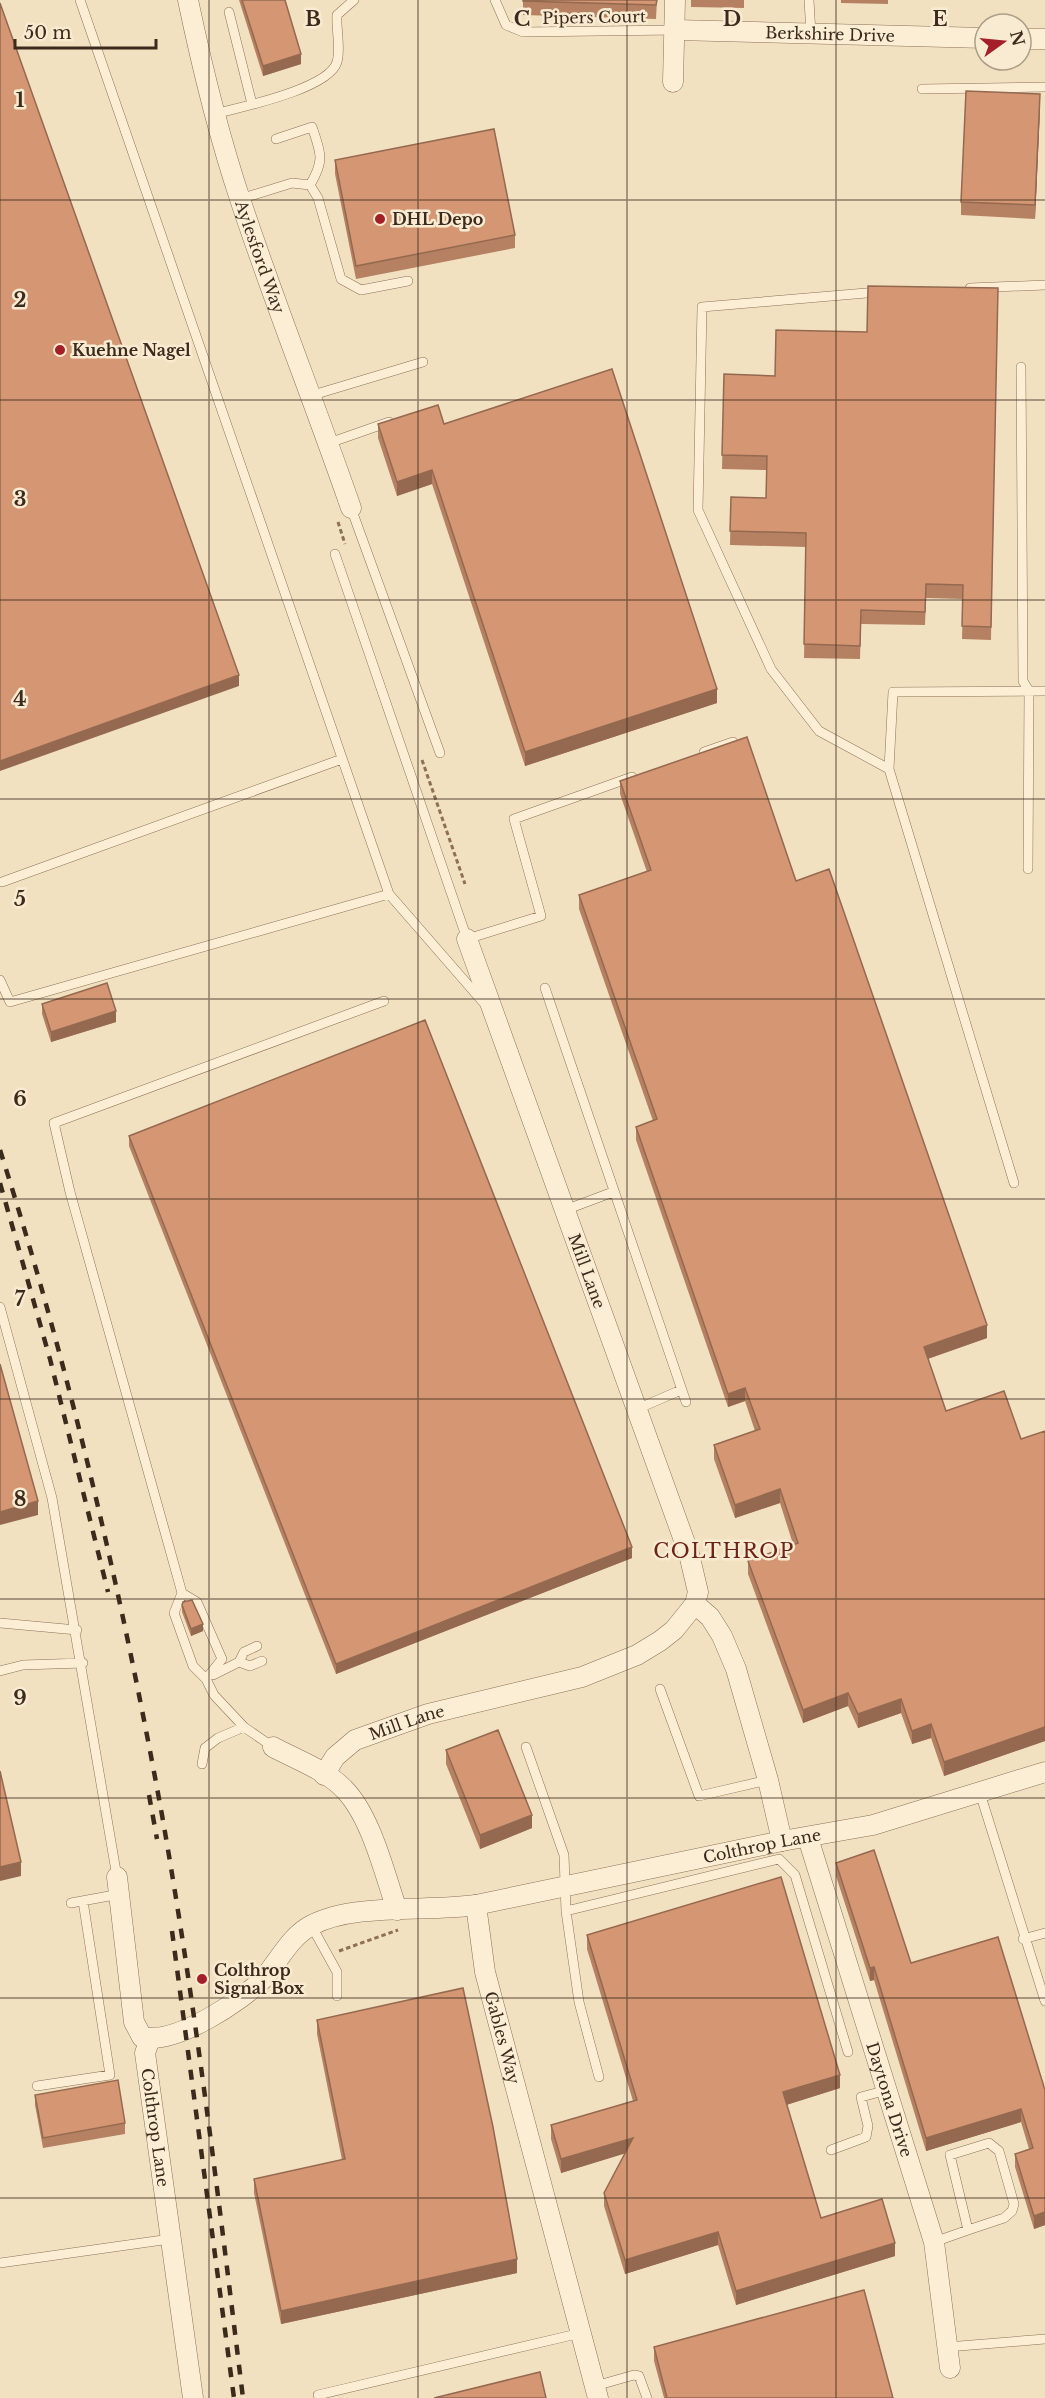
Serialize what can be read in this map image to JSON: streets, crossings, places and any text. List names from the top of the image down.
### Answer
{
  "streets": {
    "street": [
      "Berkshire Drive",
      "Aylesford Way",
      "Mill Lane",
      "Colthrop Lane",
      "Gables Way",
      "Daytona Drive"
    ],
    "lane": ["Pipers Court"]
  },
  "crossings": [
    ["Pipers Court", "Berkshire Drive"],
    ["Colthrop Lane", "Gables Way"],
    ["Colthrop Lane", "Daytona Drive"]
  ],
  "districts": ["COLTHROP"],
  "places": ["DHL Depo", "Kuehne Nagel", "Colthrop Signal Box"],
  "scale_bar": "50 m",
  "north": "right",
  "grid": {
    "columns": [
      "B",
      "C",
      "D",
      "E"
    ],
    "rows": [
      "1",
      "2",
      "3",
      "4",
      "5",
      "6",
      "7",
      "8",
      "9"
    ]
  }
}
